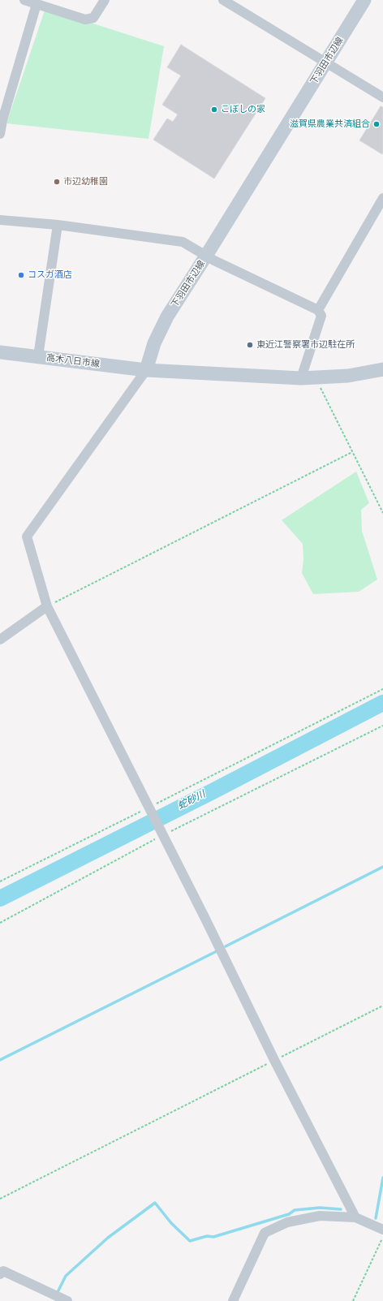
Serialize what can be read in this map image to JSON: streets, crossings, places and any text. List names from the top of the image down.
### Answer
{
  "streets": {
    "main road": ["下羽田市辺線", "高木八日市線"]
  },
  "crossings": [
    ["下羽田市辺線", "高木八日市線"]
  ],
  "water": ["蛇砂川"],
  "places": [
    "こぼしの家",
    "滋賀県農業共済組合",
    "市辺幼稚園",
    "コスガ酒店",
    "東近江警察署市辺駐在所"
  ]
}
